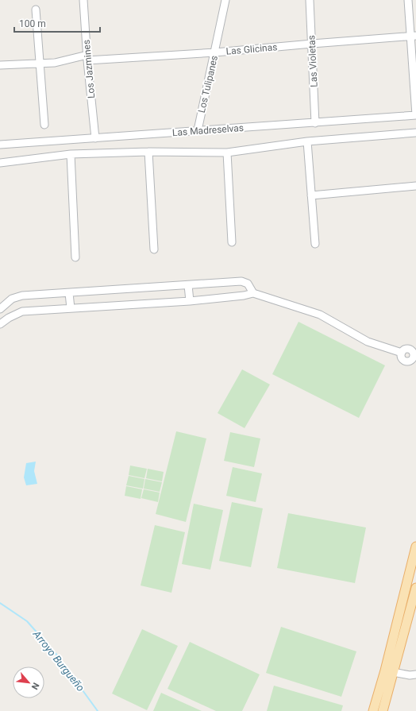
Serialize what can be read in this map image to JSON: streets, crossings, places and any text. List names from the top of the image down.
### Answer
{
  "streets": {
    "street": [
      "Las Glicinas",
      "Las Violetas",
      "Los Jazmines",
      "Los Tulipanes",
      "Las Madreselvas"
    ]
  },
  "crossings": [
    ["Las Glicinas", "Las Violetas"],
    ["Las Glicinas", "Los Jazmines"],
    ["Las Glicinas", "Los Tulipanes"],
    ["Las Violetas", "Las Madreselvas"],
    ["Los Jazmines", "Las Madreselvas"],
    ["Los Tulipanes", "Las Madreselvas"]
  ],
  "water": ["Arroyo Burgueño"],
  "scale_bar": "100 m",
  "north": "bottom right"
}
